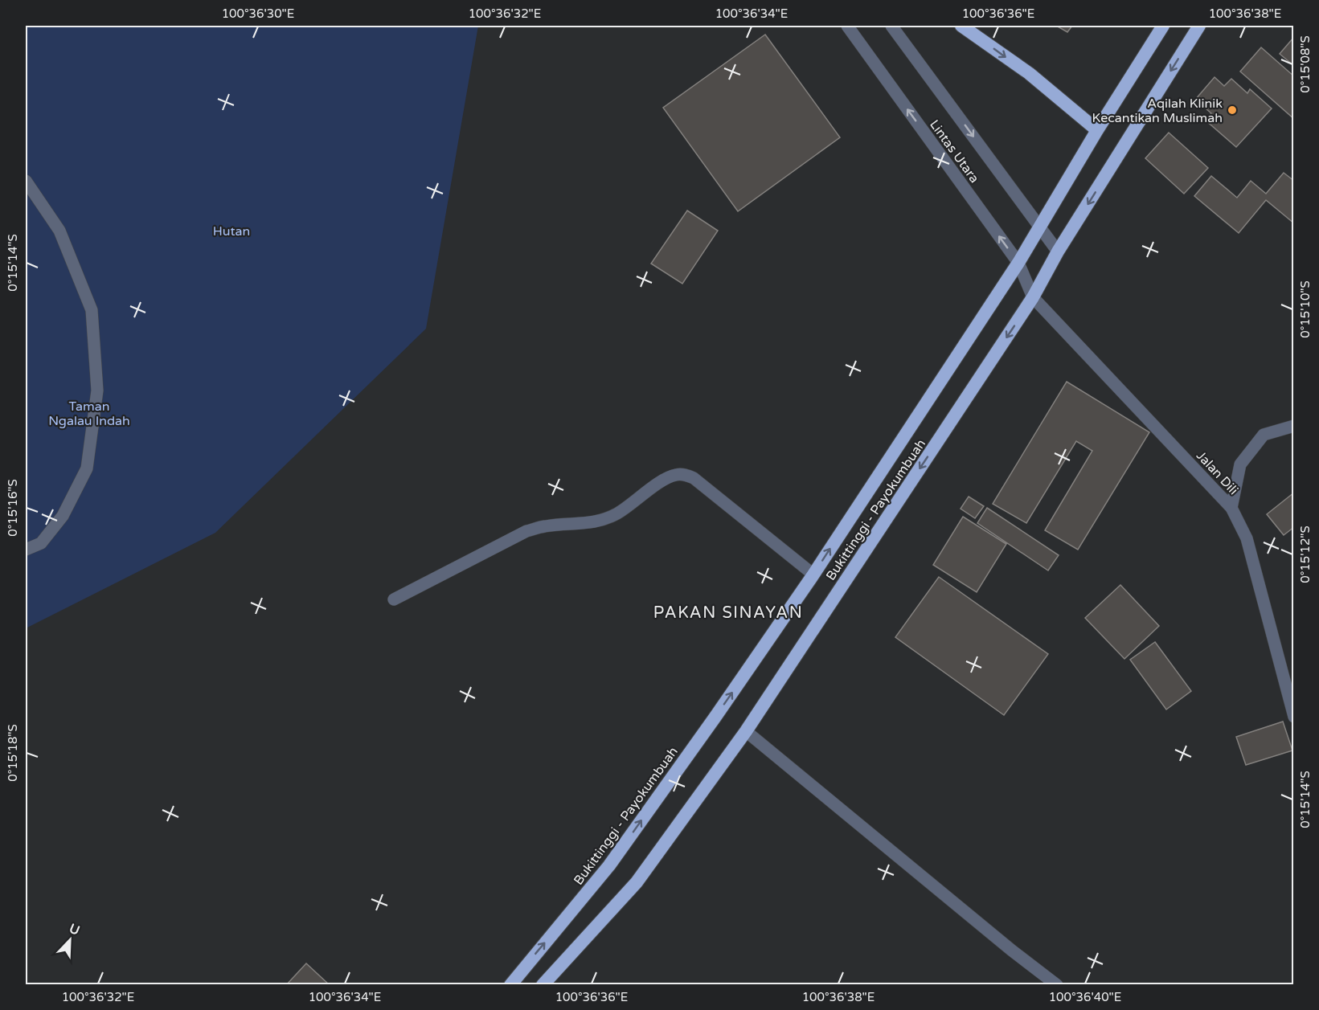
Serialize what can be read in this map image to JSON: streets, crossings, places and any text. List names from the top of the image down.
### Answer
{
  "streets": {
    "highway": ["Bukittinggi - Payokumbuah"],
    "street": ["Lintas Utara", "Jalan Dili"]
  },
  "crossings": [
    ["Lintas Utara", "Jalan Dili"],
    ["Lintas Utara", "Bukittinggi - Payokumbuah"],
    ["Jalan Dili", "Bukittinggi - Payokumbuah"]
  ],
  "districts": ["PAKAN SINAYAN"],
  "parks": ["Hutan", "Taman Ngalau Indah"],
  "places": ["Aqilah Klinik Kecantikan Muslimah"],
  "north": "top right",
  "coordinates": [
    "100°36'30\"E",
    "100°36'32\"E",
    "100°36'34\"E",
    "100°36'36\"E",
    "100°36'38\"E",
    "0°15'08\"S",
    "0°15'14\"S",
    "0°15'10\"S",
    "0°15'16\"S",
    "0°15'12\"S",
    "0°15'18\"S",
    "100°36'40\"E"
  ]
}
